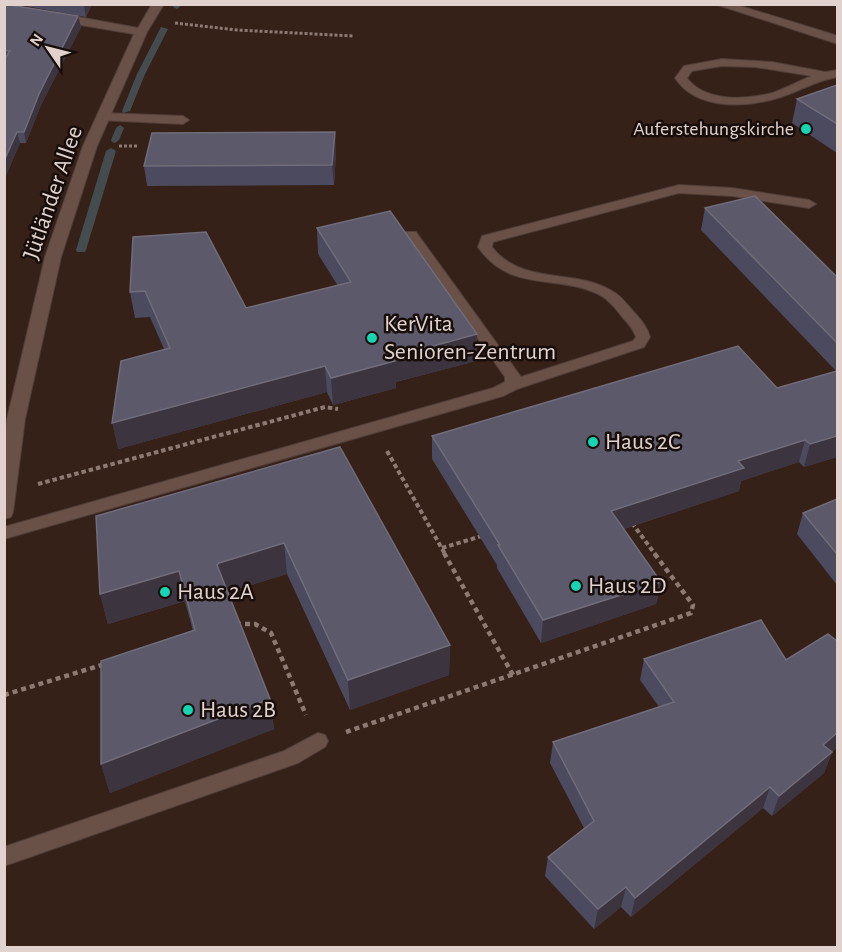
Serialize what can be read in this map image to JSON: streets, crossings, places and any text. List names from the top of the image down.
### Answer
{
  "streets": {
    "street": ["Jütländer Allee"]
  },
  "places": [
    "Auferstehungskirche",
    "KerVita Senioren-Zentrum",
    "Haus 2C",
    "Haus 2D",
    "Haus 2A",
    "Haus 2B"
  ],
  "north": "top left"
}
